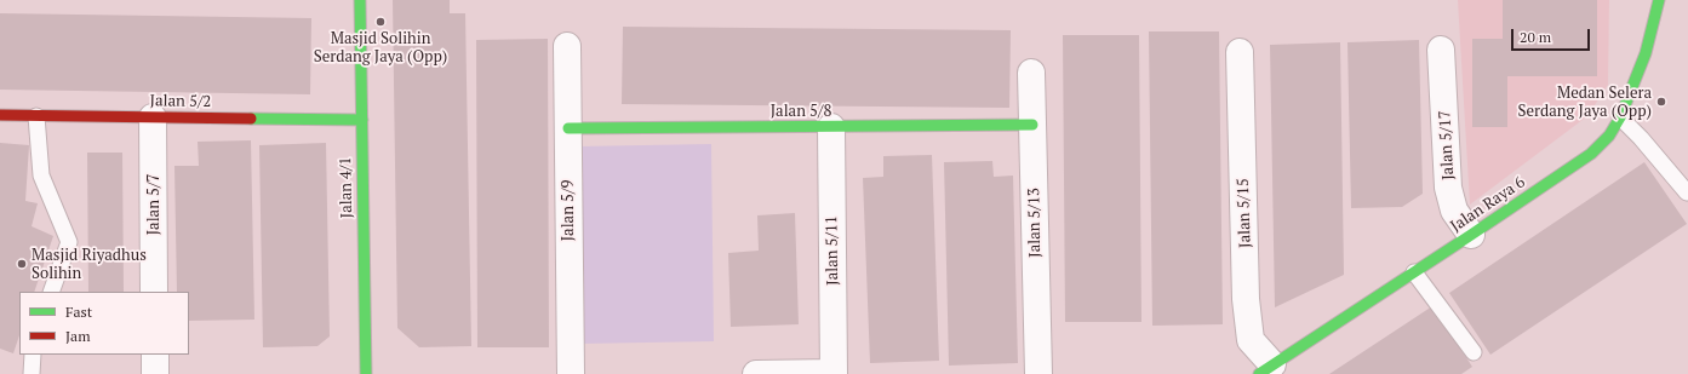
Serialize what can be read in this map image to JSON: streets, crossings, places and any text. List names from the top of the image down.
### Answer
{
  "streets": {
    "street": [
      "Jalan 5/2",
      "Jalan 5/8",
      "Jalan 5/17",
      "Jalan 4/1",
      "Jalan 5/7",
      "Jalan Raya 6",
      "Jalan 5/9",
      "Jalan 5/15",
      "Jalan 5/13",
      "Jalan 5/11"
    ]
  },
  "crossings": [
    ["Jalan 5/2", "Jalan 4/1"],
    ["Jalan 5/2", "Jalan 5/7"],
    ["Jalan 5/8", "Jalan 5/9"],
    ["Jalan 5/8", "Jalan 5/13"],
    ["Jalan 5/8", "Jalan 5/11"],
    ["Jalan 5/17", "Jalan Raya 6"],
    ["Jalan Raya 6", "Jalan 5/15"]
  ],
  "places": ["Masjid Solihin Serdang Jaya (Opp)", "Medan Selera Serdang Jaya (Opp)", "Masjid Riyadhus Solihin"],
  "legend": ["Fast", "Jam"],
  "scale_bar": "20 m"
}
